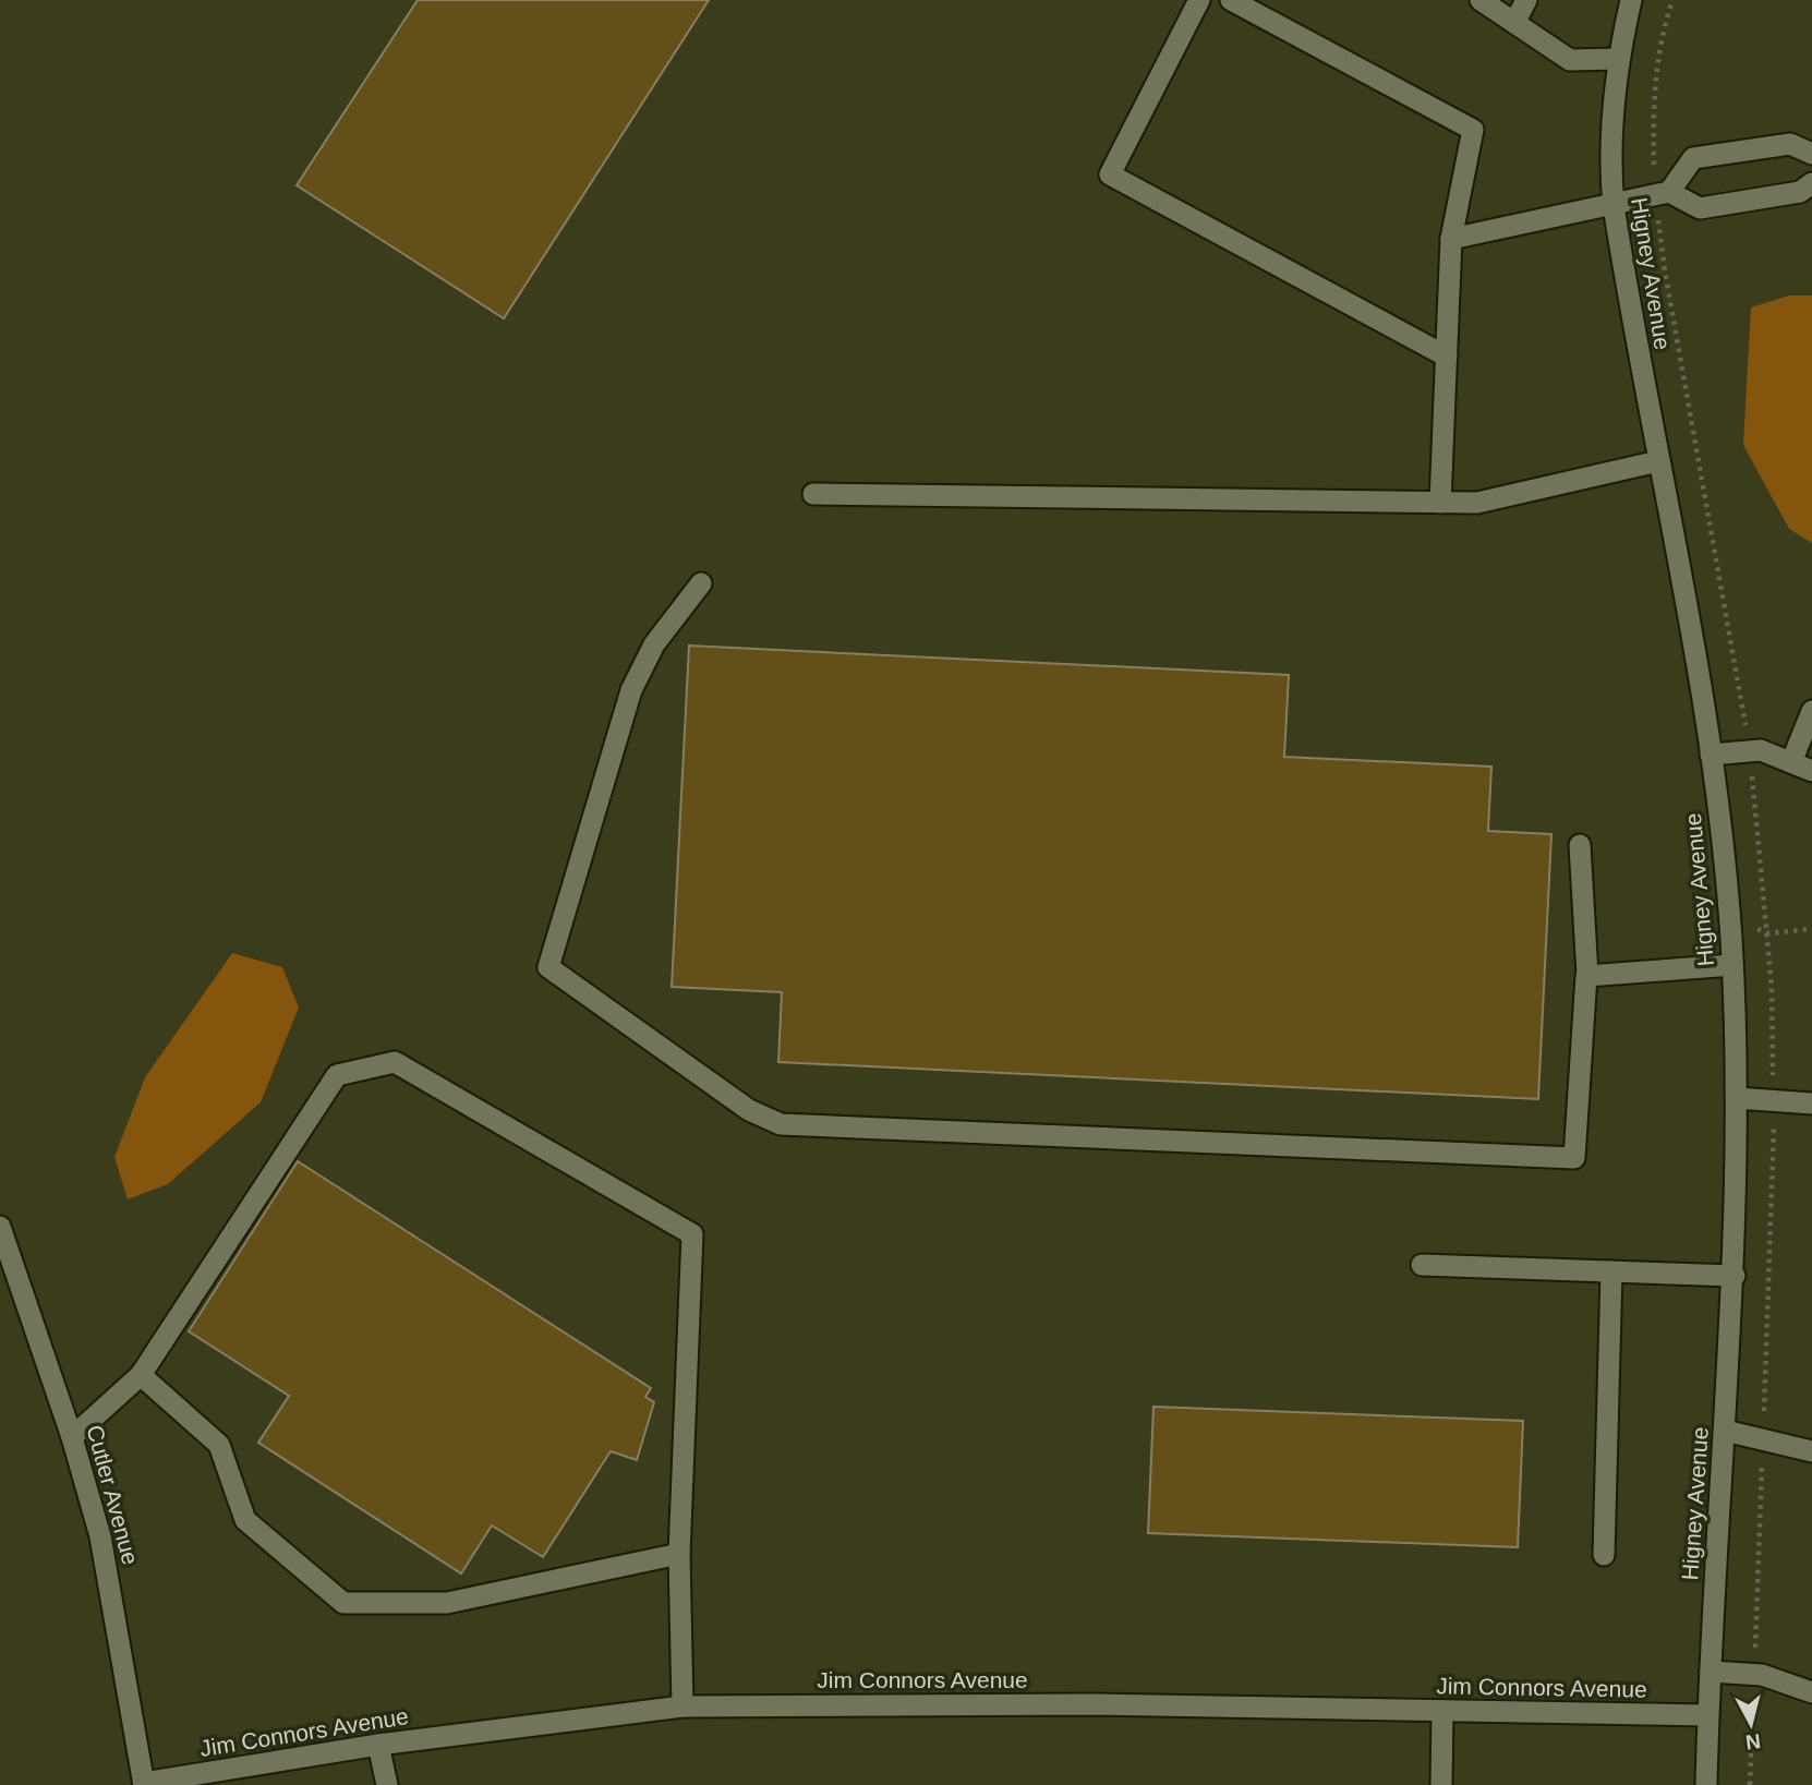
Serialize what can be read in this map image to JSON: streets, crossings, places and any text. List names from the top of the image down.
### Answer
{
  "streets": {
    "street": ["Higney Avenue", "Cutler Avenue", "Jim Connors Avenue"]
  },
  "crossings": [
    ["Higney Avenue", "Jim Connors Avenue"],
    ["Cutler Avenue", "Jim Connors Avenue"]
  ],
  "north": "bottom"
}
